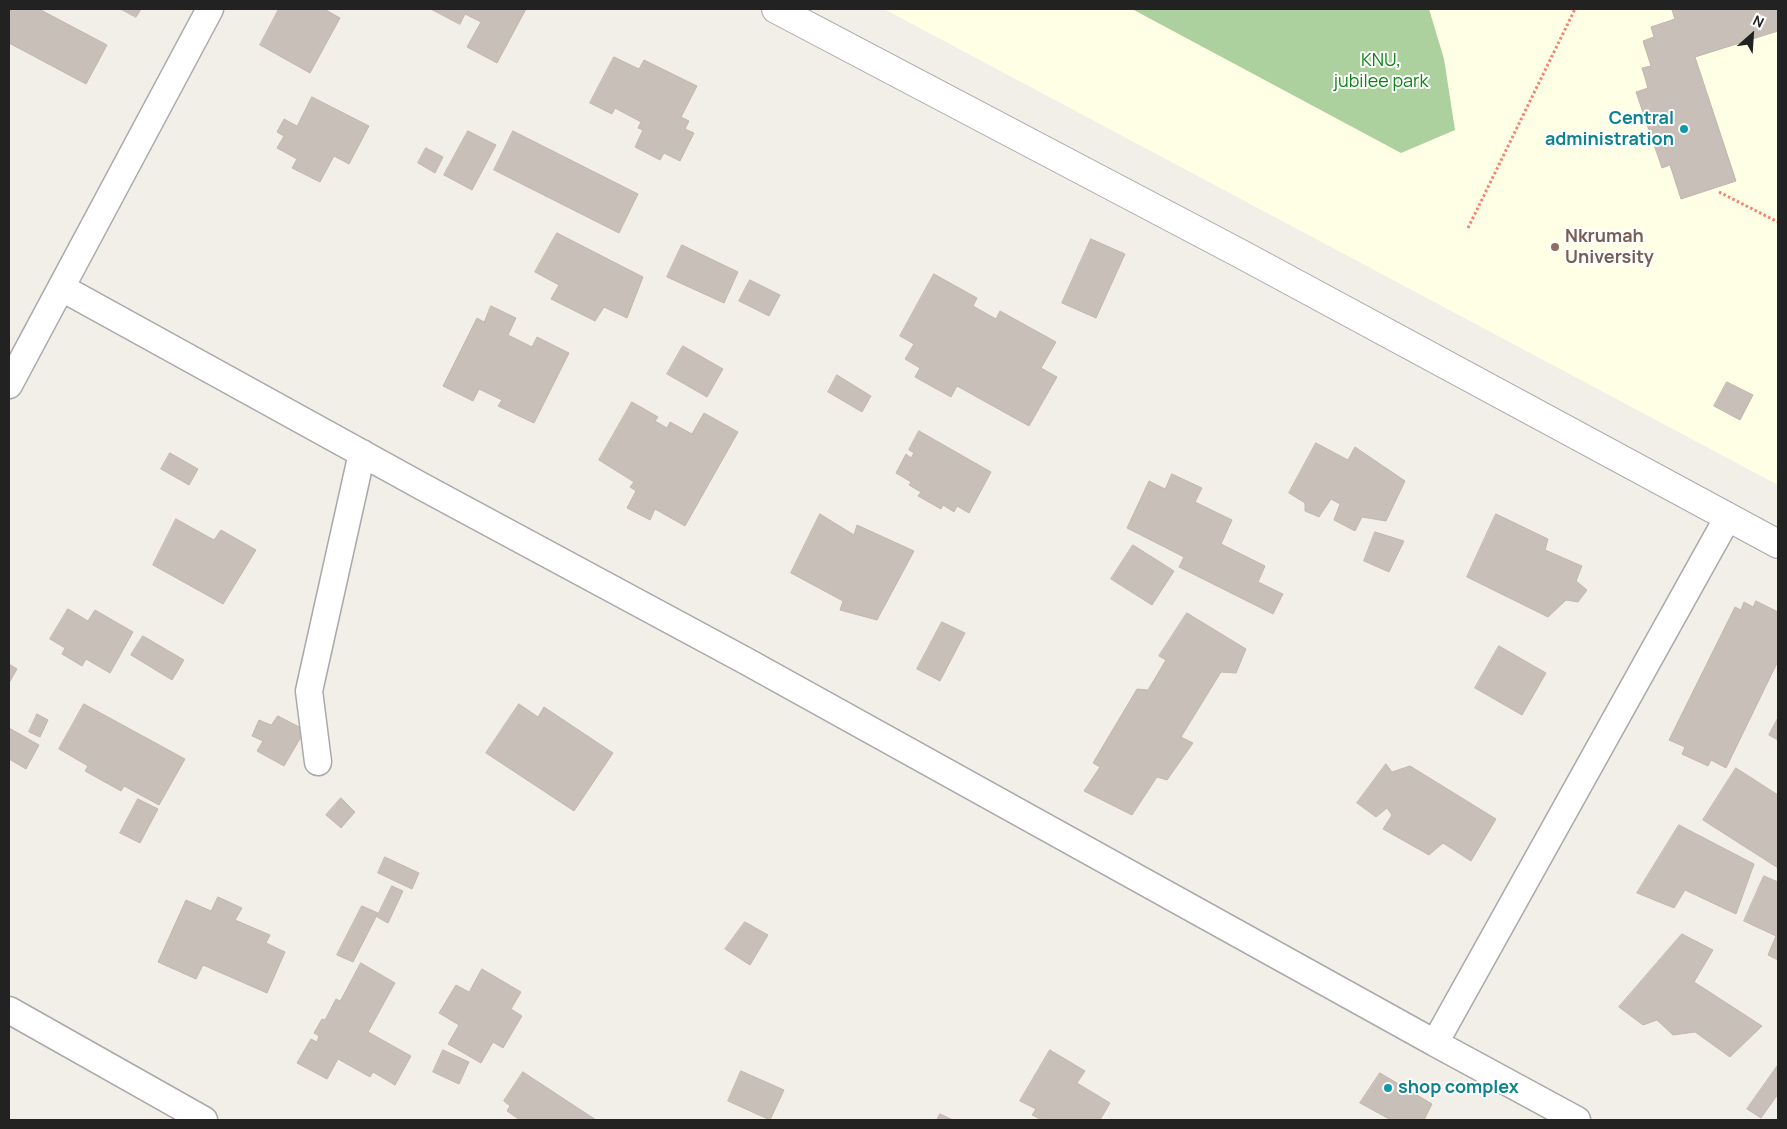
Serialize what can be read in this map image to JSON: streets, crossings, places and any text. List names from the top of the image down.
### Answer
{
  "parks": ["KNU, jubilee park"],
  "places": ["Central administration", "Nkrumah University", "shop complex"],
  "north": "top right"
}
